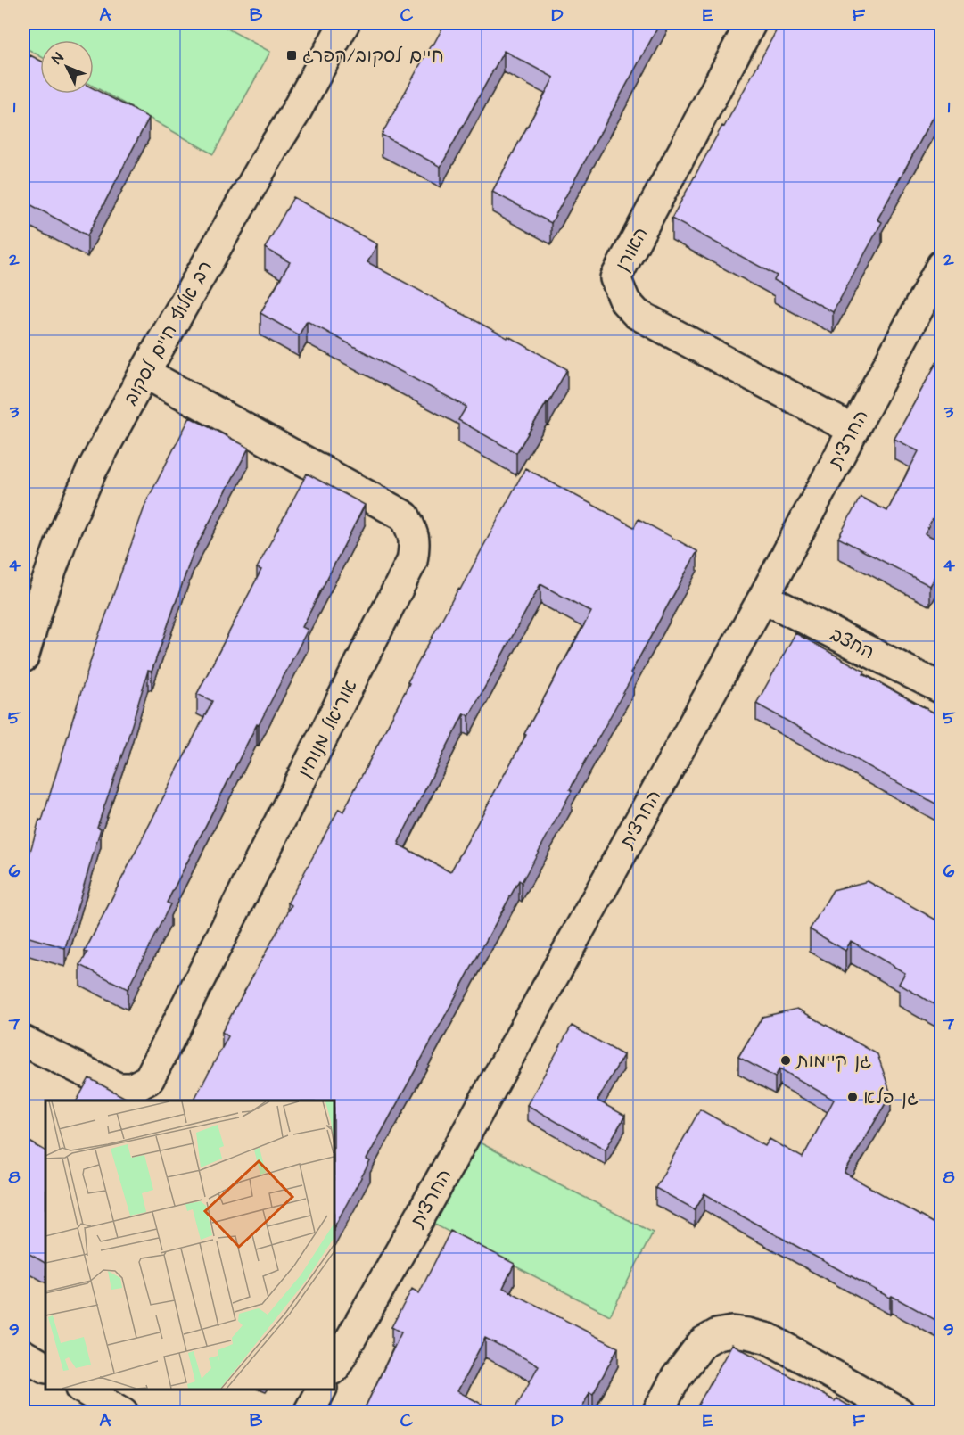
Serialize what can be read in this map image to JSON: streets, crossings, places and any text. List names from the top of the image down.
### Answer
{
  "streets": {
    "street": [
      "האורן",
      "רב אלוף חיים לסקוב",
      "החרצית",
      "החצב",
      "אוריאל מנוחין"
    ]
  },
  "crossings": [
    ["האורן", "החרצית"],
    ["רב אלוף חיים לסקוב", "אוריאל מנוחין"],
    ["החרצית", "החצב"]
  ],
  "places": {
    "transit": ["חיים לסקוב/הפרג"],
    "other": ["גן קיימות", "גן פלא"]
  },
  "north": "top left",
  "grid": {
    "columns": [
      "A",
      "B",
      "C",
      "D",
      "E",
      "F"
    ],
    "rows": [
      "1",
      "2",
      "3",
      "4",
      "5",
      "6",
      "7",
      "8",
      "9"
    ]
  }
}
